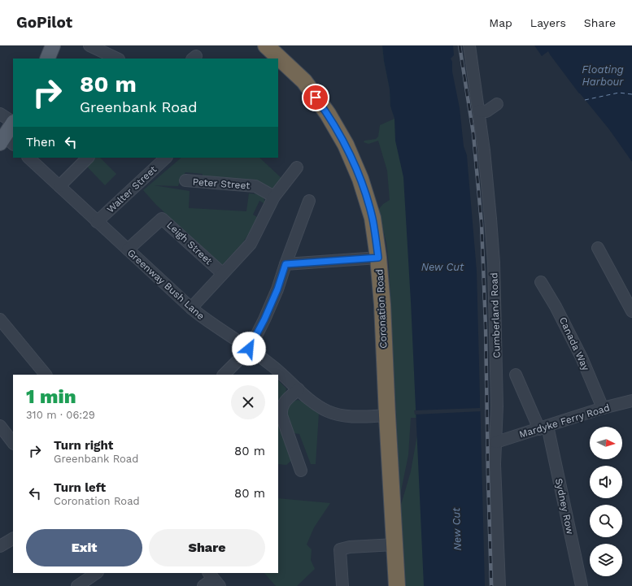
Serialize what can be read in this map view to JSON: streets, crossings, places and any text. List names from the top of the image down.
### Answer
{
  "streets": {
    "highway": ["Coronation Road"],
    "street": [
      "Peter Street",
      "Walter Street",
      "Leigh Street",
      "Greenway Bush Lane",
      "Cumberland Road",
      "Canada Way",
      "Mardyke Ferry Road",
      "Sydney Row"
    ]
  },
  "crossings": [
    ["Walter Street", "Greenway Bush Lane"],
    ["Leigh Street", "Greenway Bush Lane"],
    ["Greenway Bush Lane", "Coronation Road"],
    ["Cumberland Road", "Mardyke Ferry Road"],
    ["Canada Way", "Mardyke Ferry Road"],
    ["Mardyke Ferry Road", "Sydney Row"]
  ],
  "water": ["Floating Harbour", "New Cut"],
  "north": "right",
  "page": {
    "header": "GoPilot",
    "nav": ["Map", "Layers", "Share"],
    "turn": ["80 m", "Greenbank Road"],
    "then": "Then",
    "heading": ["1 min", "310 m · 06:29"],
    "list": [
      {
        "name": "Turn right",
        "note": "Greenbank Road",
        "value": "80 m"
      },
      {
        "name": "Turn left",
        "note": "Coronation Road",
        "value": "80 m"
      }
    ],
    "buttons": ["Exit", "Share"]
  }
}
